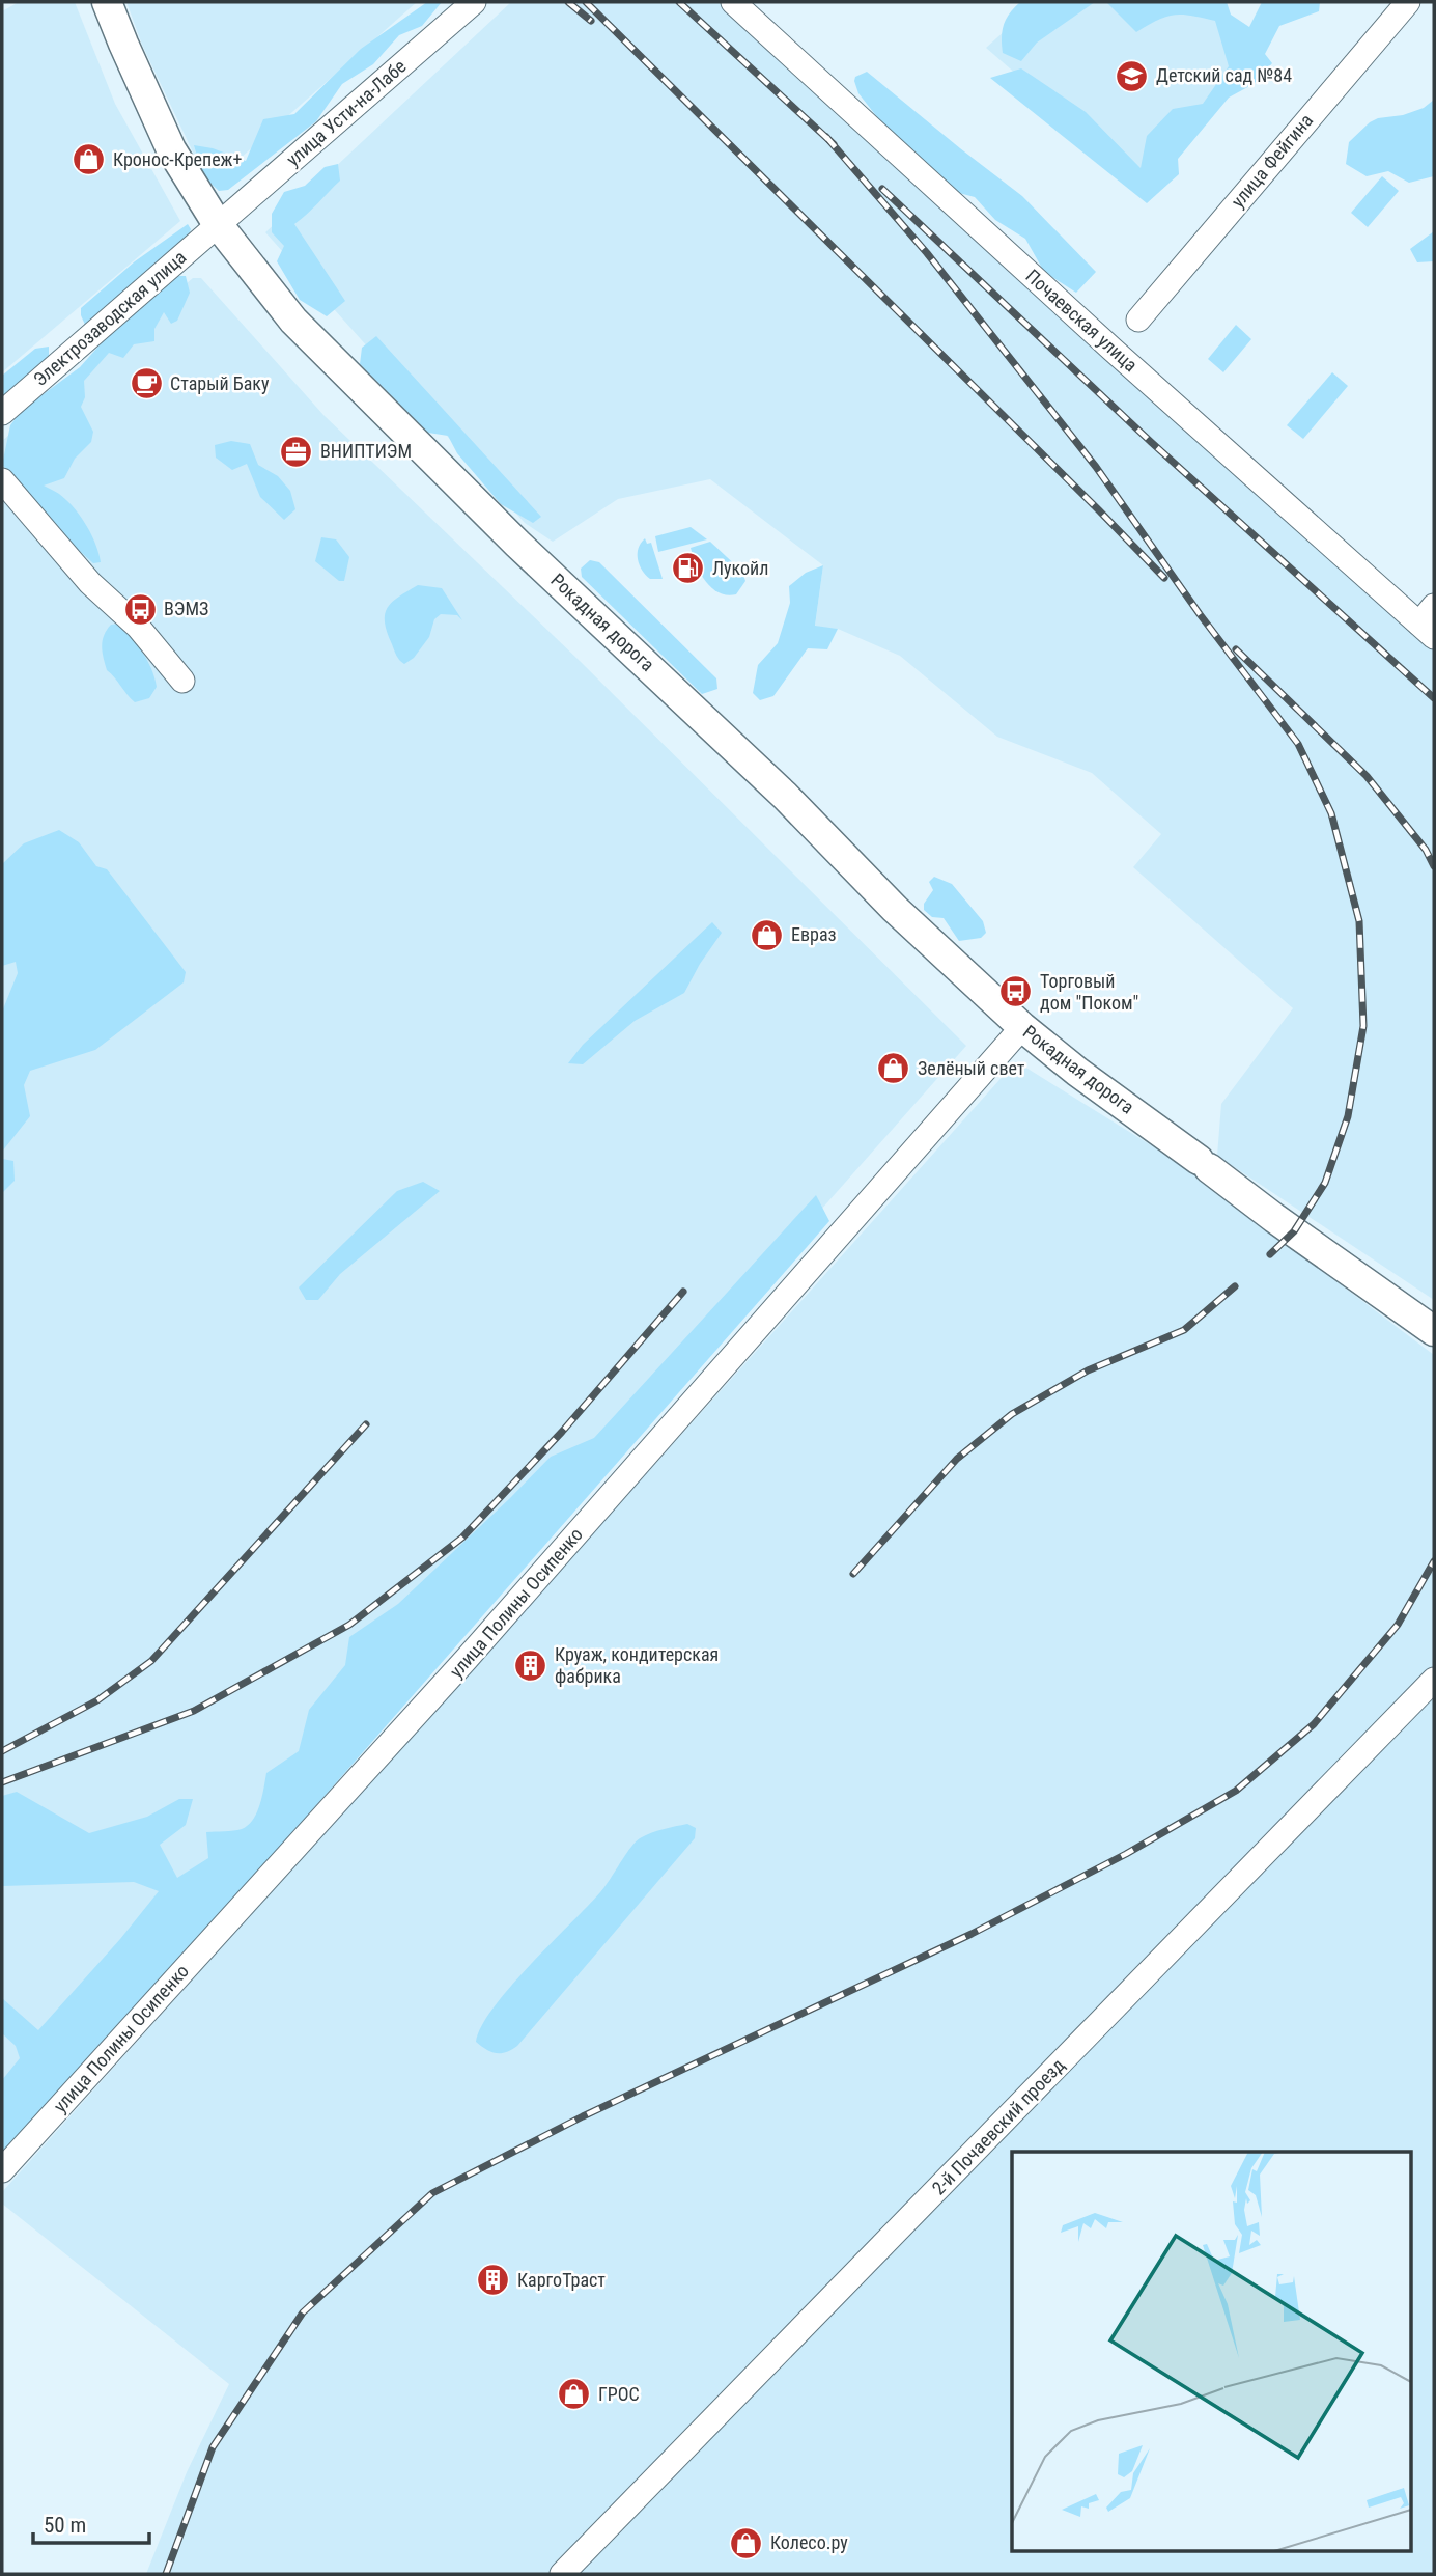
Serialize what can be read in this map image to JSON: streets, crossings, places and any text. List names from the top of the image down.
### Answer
{
  "streets": {
    "main road": ["Рокадная дорога"],
    "street": [
      "улица Усти-на-Лабе",
      "улица Фейгина",
      "Электрозаводская улица",
      "Почаевская улица",
      "улица Полины Осипенко",
      "2-й Почаевский проезд"
    ]
  },
  "crossings": [
    ["улица Усти-на-Лабе", "Электрозаводская улица"],
    ["улица Усти-на-Лабе", "Рокадная дорога"],
    ["Электрозаводская улица", "Рокадная дорога"],
    ["Рокадная дорога", "улица Полины Осипенко"]
  ],
  "places": {
    "school or university": ["Детский сад №84"],
    "shop": [
      "Кронос-Крепеж+",
      "Евраз",
      "Зелёный свет",
      "ГРОС",
      "Колесо.ру"
    ],
    "cafe": ["Старый Баку"],
    "office": ["ВНИПТИЭМ"],
    "fuel station": ["Лукойл"],
    "bus stop": ["ВЭМЗ", "Торговый дом \"Поком\""],
    "building": ["Круаж, кондитерская фабрика", "КаргоТраст"]
  },
  "scale_bar": "50 m"
}
